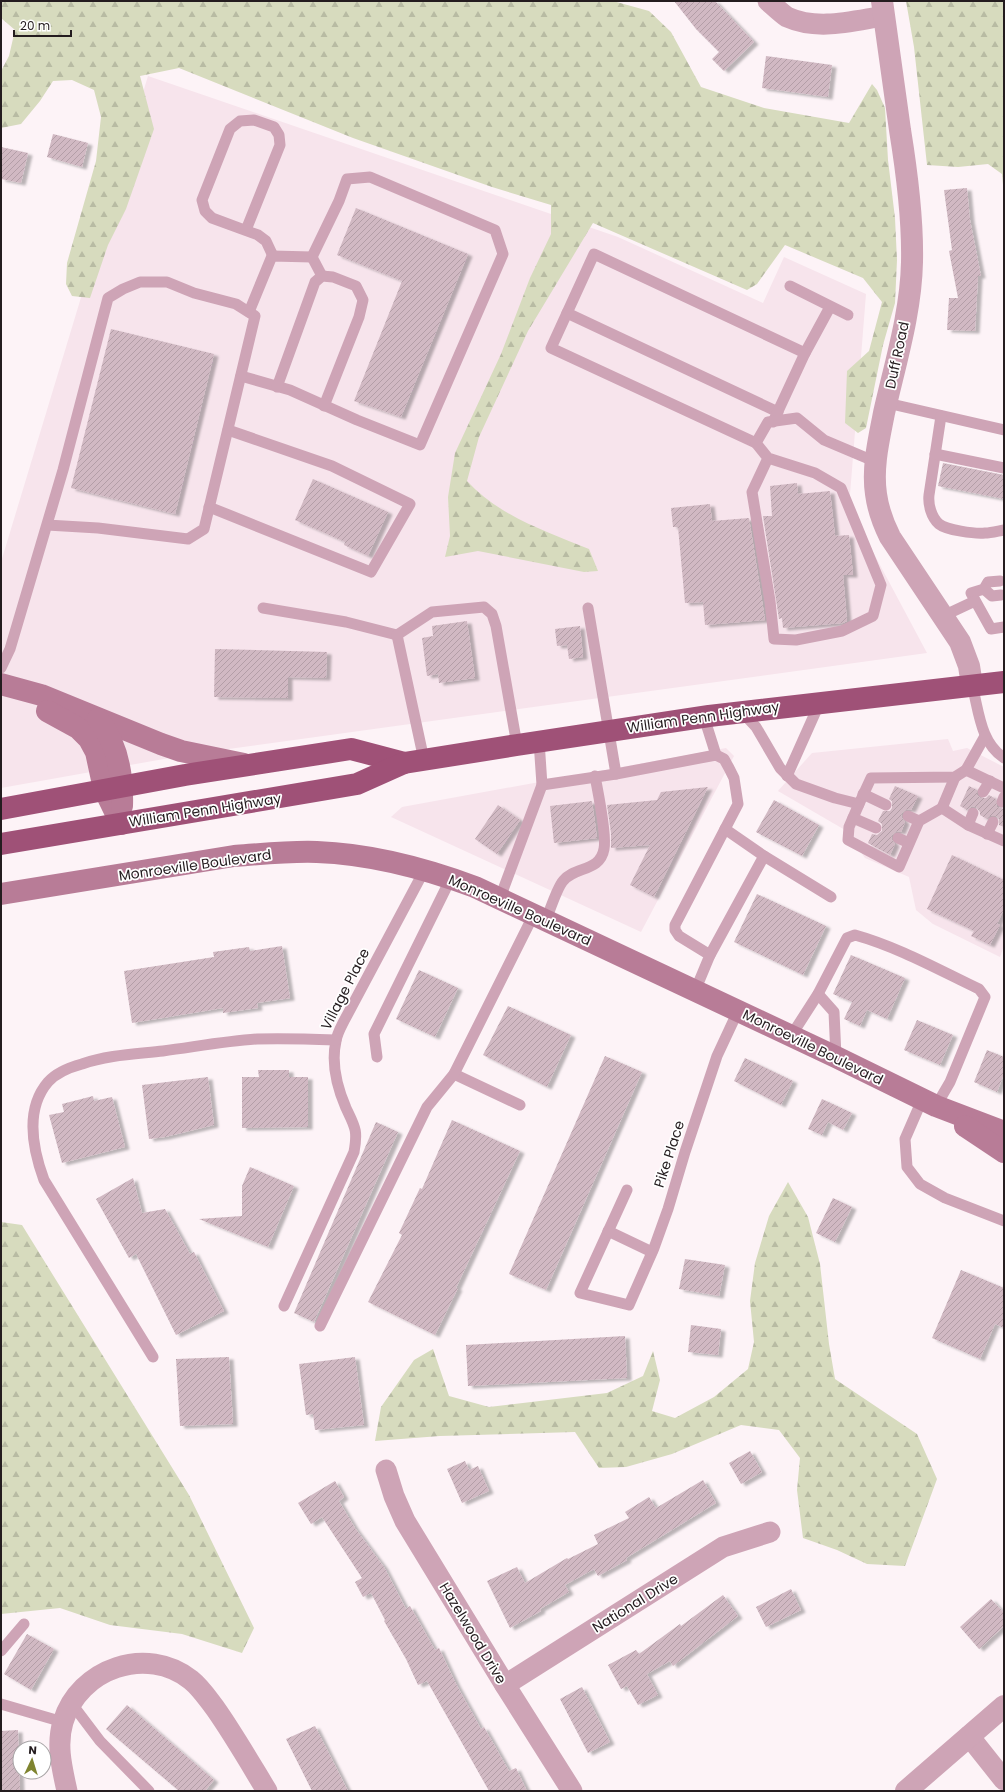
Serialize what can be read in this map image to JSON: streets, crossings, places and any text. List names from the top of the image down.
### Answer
{
  "streets": {
    "highway": ["William Penn Highway"],
    "main road": ["Monroeville Boulevard"],
    "street": ["Duff Road", "National Drive", "Hazelwood Drive"],
    "lane": ["Village Place", "Pike Place"]
  },
  "crossings": [
    ["Duff Road", "William Penn Highway"],
    ["Monroeville Boulevard", "Village Place"],
    ["Monroeville Boulevard", "Pike Place"],
    ["National Drive", "Hazelwood Drive"]
  ],
  "scale_bar": "20 m",
  "north": "top"
}
